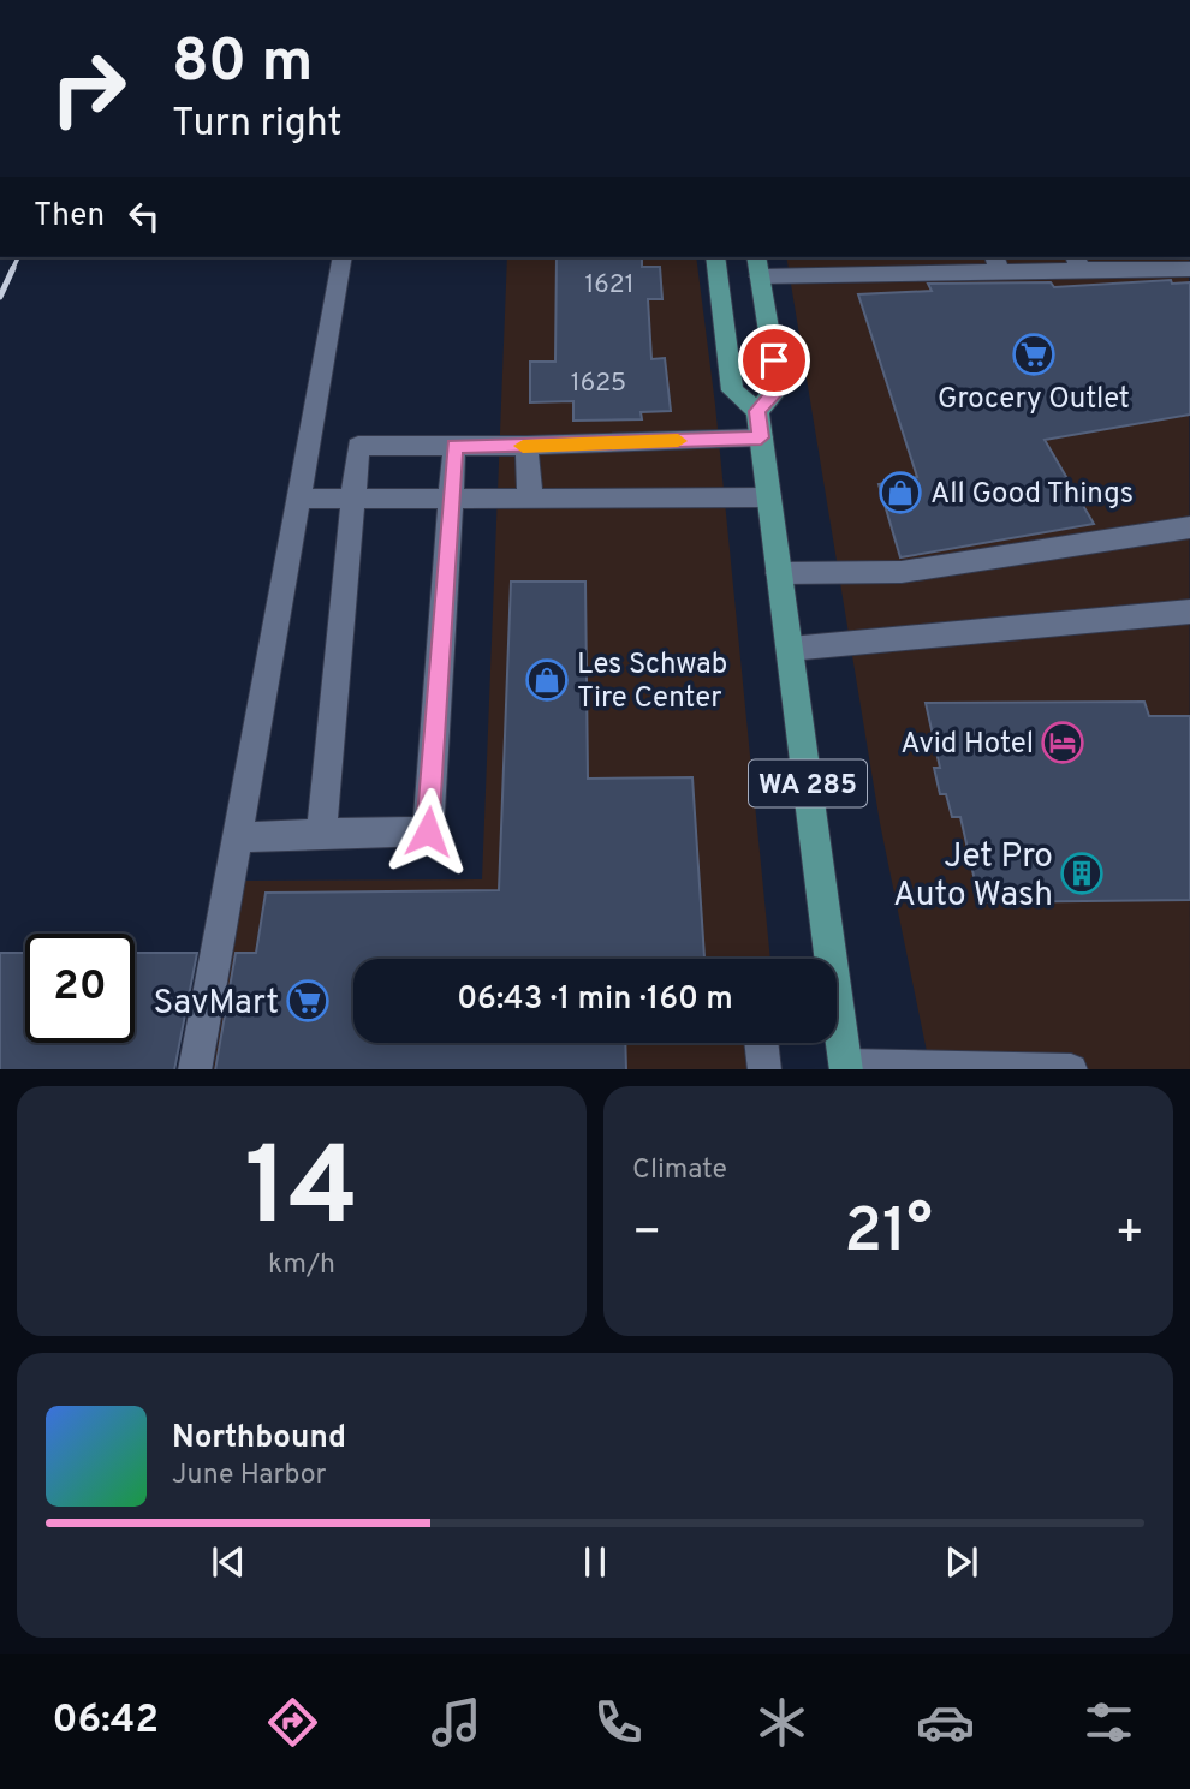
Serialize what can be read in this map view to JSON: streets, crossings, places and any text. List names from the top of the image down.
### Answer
{
  "streets": {
    "main road": ["WA 285"]
  },
  "places": {
    "supermarket": ["Grocery Outlet", "SavMart"],
    "shop": ["All Good Things", "Les Schwab Tire Center"],
    "hotel": ["Avid Hotel"],
    "building": ["Jet Pro Auto Wash"]
  },
  "house_numbers": ["1621", "1625"],
  "page": {
    "turn": ["80 m", "Turn right"],
    "then": "Then",
    "limit": "20",
    "trip": "06:43 · 1 min · 160 m",
    "tile": [
      ["14", "km/h"],
      "Climate"
    ],
    "heat": ["−", "21°", "+"],
    "song": ["Northbound", "June Harbor"],
    "tabs": "06:42"
  }
}
